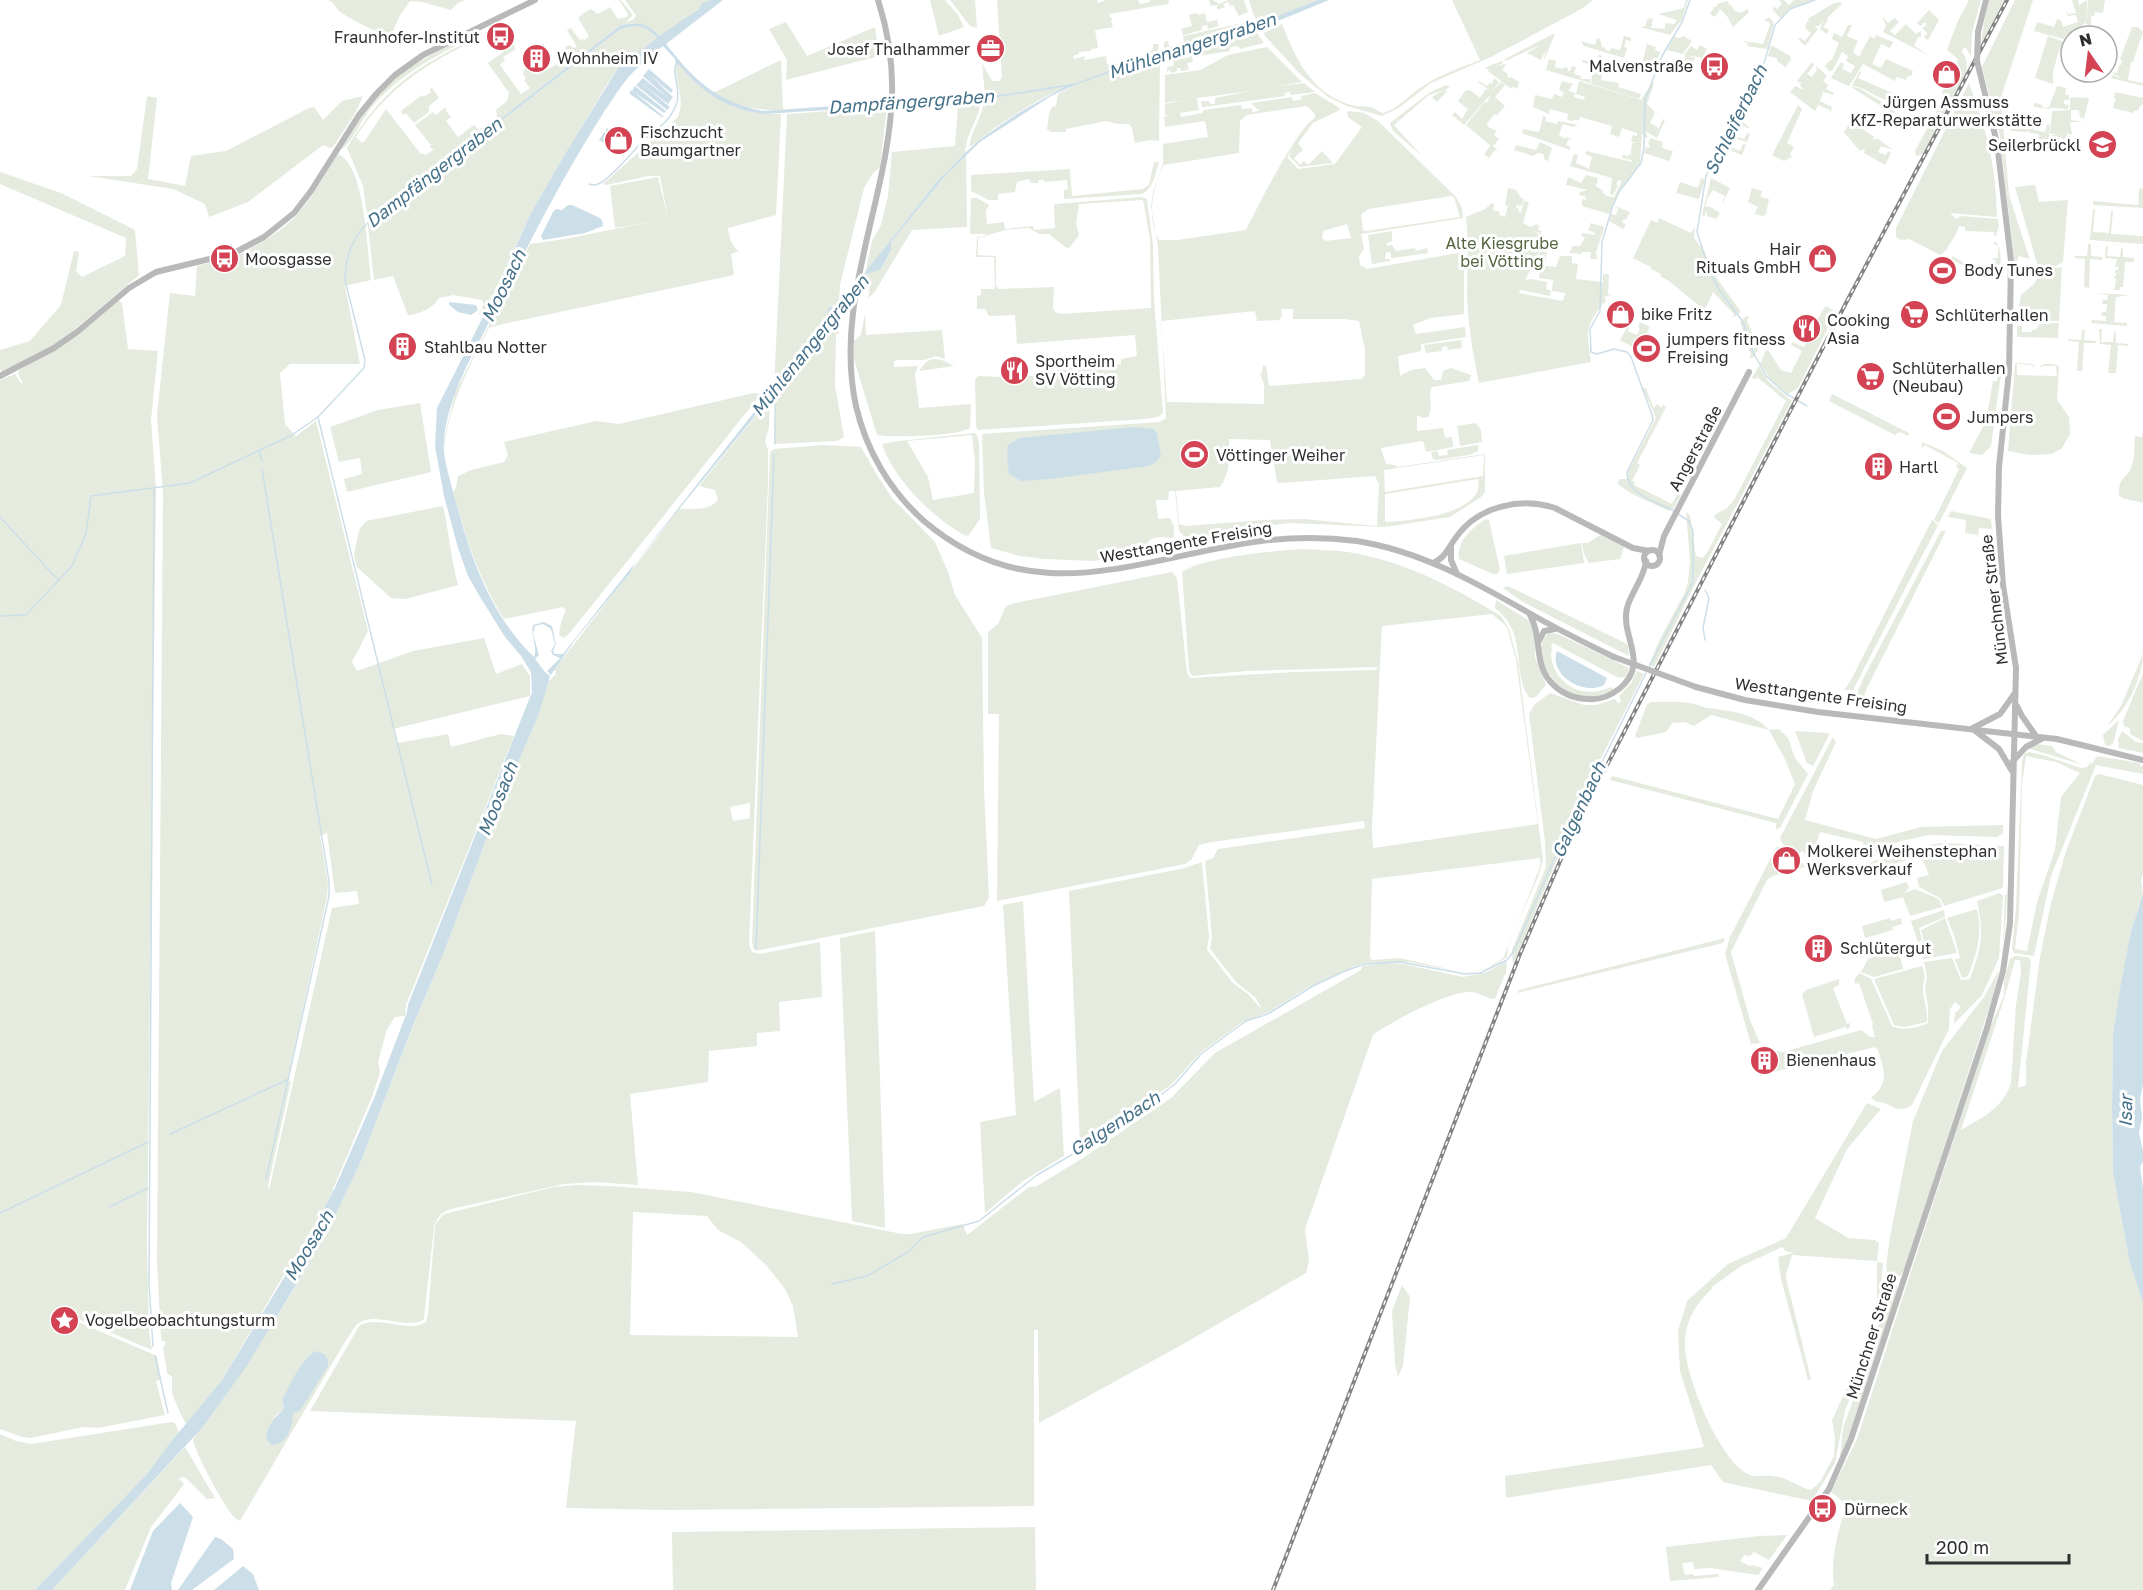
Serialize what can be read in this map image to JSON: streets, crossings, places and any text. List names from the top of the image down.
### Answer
{
  "streets": {
    "main road": ["Angerstraße", "Westtangente Freising", "Münchner Straße"]
  },
  "crossings": [
    ["Westtangente Freising", "Münchner Straße"]
  ],
  "water": [
    "Mühlenangergraben",
    "Dampfängergraben",
    "Schleiferbach",
    "Moosach",
    "Galgenbach",
    "Isar"
  ],
  "parks": ["Alte Kiesgrube bei Vötting"],
  "places": {
    "bus stop": [
      "Fraunhofer-Institut",
      "Malvenstraße",
      "Moosgasse",
      "Dürneck"
    ],
    "office": ["Josef Thalhammer"],
    "building": [
      "Wohnheim IV",
      "Stahlbau Notter",
      "Hartl",
      "Schlütergut",
      "Bienenhaus"
    ],
    "shop": [
      "Jürgen Assmuss KfZ-Reparaturwerkstätte",
      "Fischzucht Baumgartner",
      "Hair Rituals GmbH",
      "bike Fritz",
      "Molkerei Weihenstephan Werksverkauf"
    ],
    "school or university": ["Seilerbrückl"],
    "sports": [
      "Body Tunes",
      "jumpers fitness Freising",
      "Jumpers",
      "Vöttinger Weiher"
    ],
    "supermarket": ["Schlüterhallen", "Schlüterhallen (Neubau)"],
    "restaurant": ["Cooking Asia", "Sportheim SV Vötting"],
    "place": ["Vogelbeobachtungsturm"]
  },
  "scale_bar": "200 m",
  "north": "top"
}
